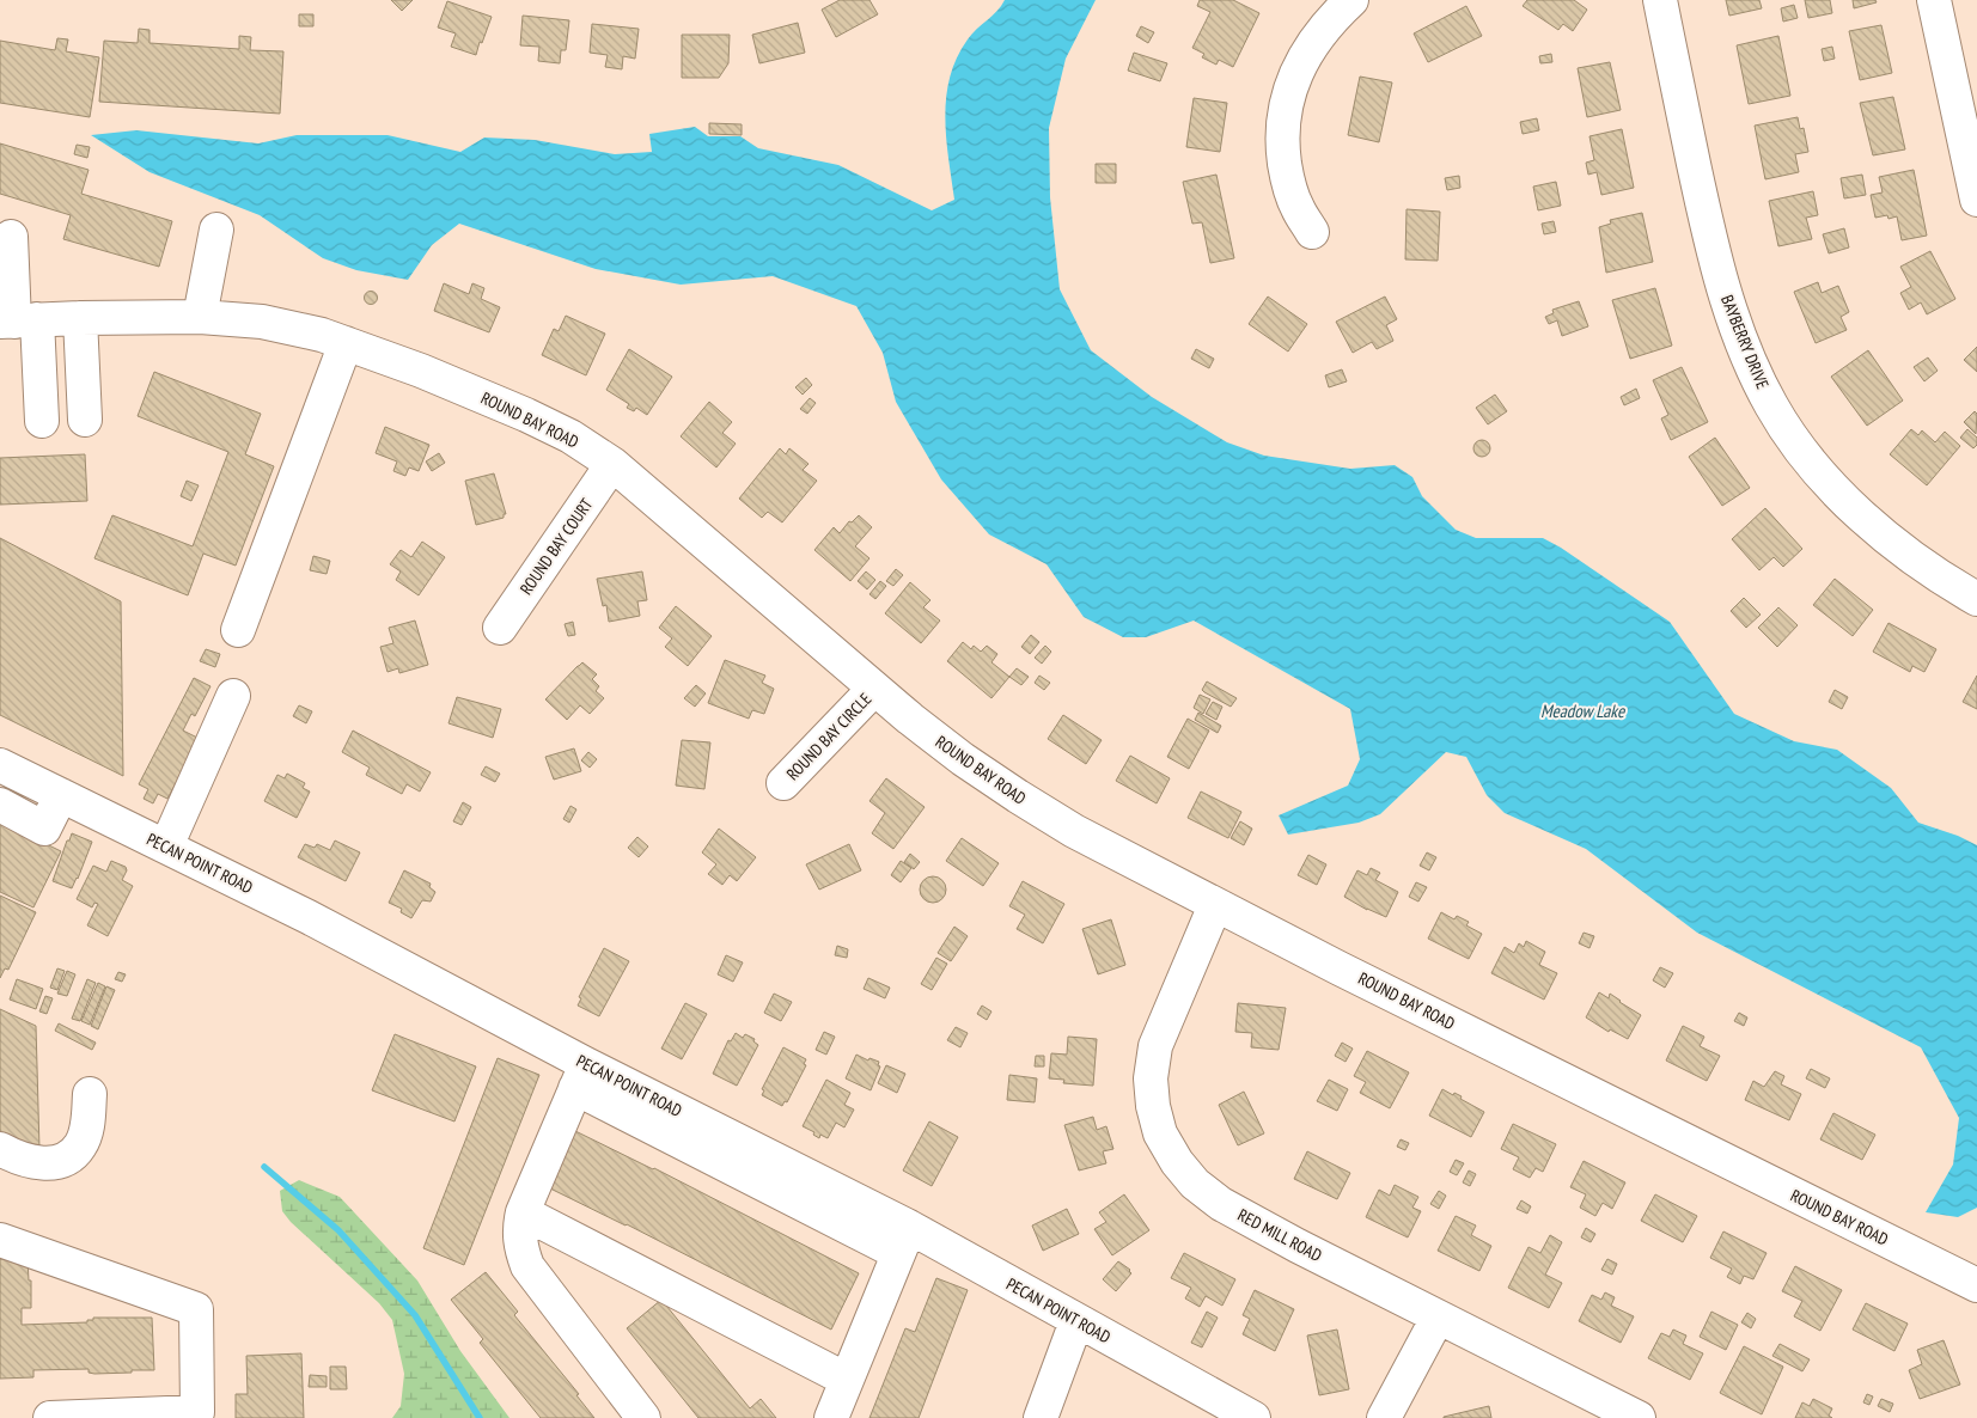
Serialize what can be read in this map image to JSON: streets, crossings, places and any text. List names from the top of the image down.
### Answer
{
  "streets": {
    "street": [
      "BAYBERRY DRIVE",
      "ROUND BAY ROAD",
      "ROUND BAY COURT",
      "ROUND BAY CIRCLE",
      "PECAN POINT ROAD",
      "RED MILL ROAD"
    ]
  },
  "crossings": [
    ["ROUND BAY ROAD", "ROUND BAY COURT"],
    ["ROUND BAY ROAD", "ROUND BAY CIRCLE"],
    ["ROUND BAY ROAD", "RED MILL ROAD"]
  ],
  "water": ["Meadow Lake"]
}
